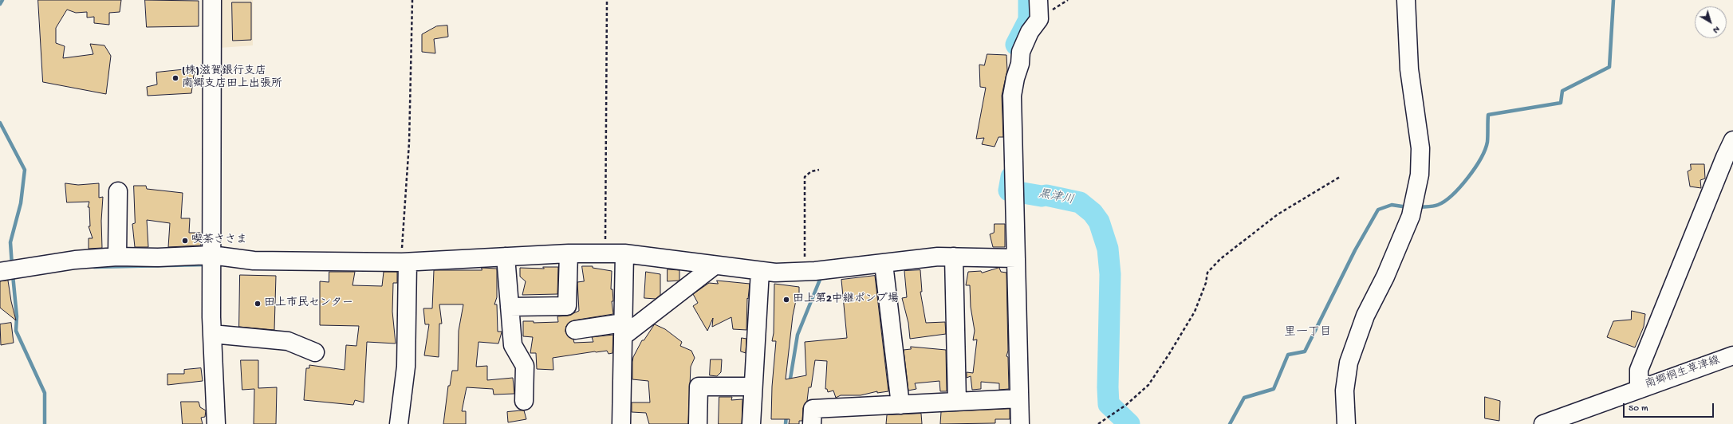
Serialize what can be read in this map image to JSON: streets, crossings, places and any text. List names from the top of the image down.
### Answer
{
  "streets": {
    "street": ["南郷桐生草津線"]
  },
  "districts": ["里一丁目"],
  "water": ["黒津川"],
  "places": [
    "(株)滋賀銀行支店 南郷支店田上出張所",
    "喫茶ささま",
    "田上第2中継ポンプ場",
    "田上市民センター"
  ],
  "scale_bar": "50 m",
  "north": "bottom right"
}
